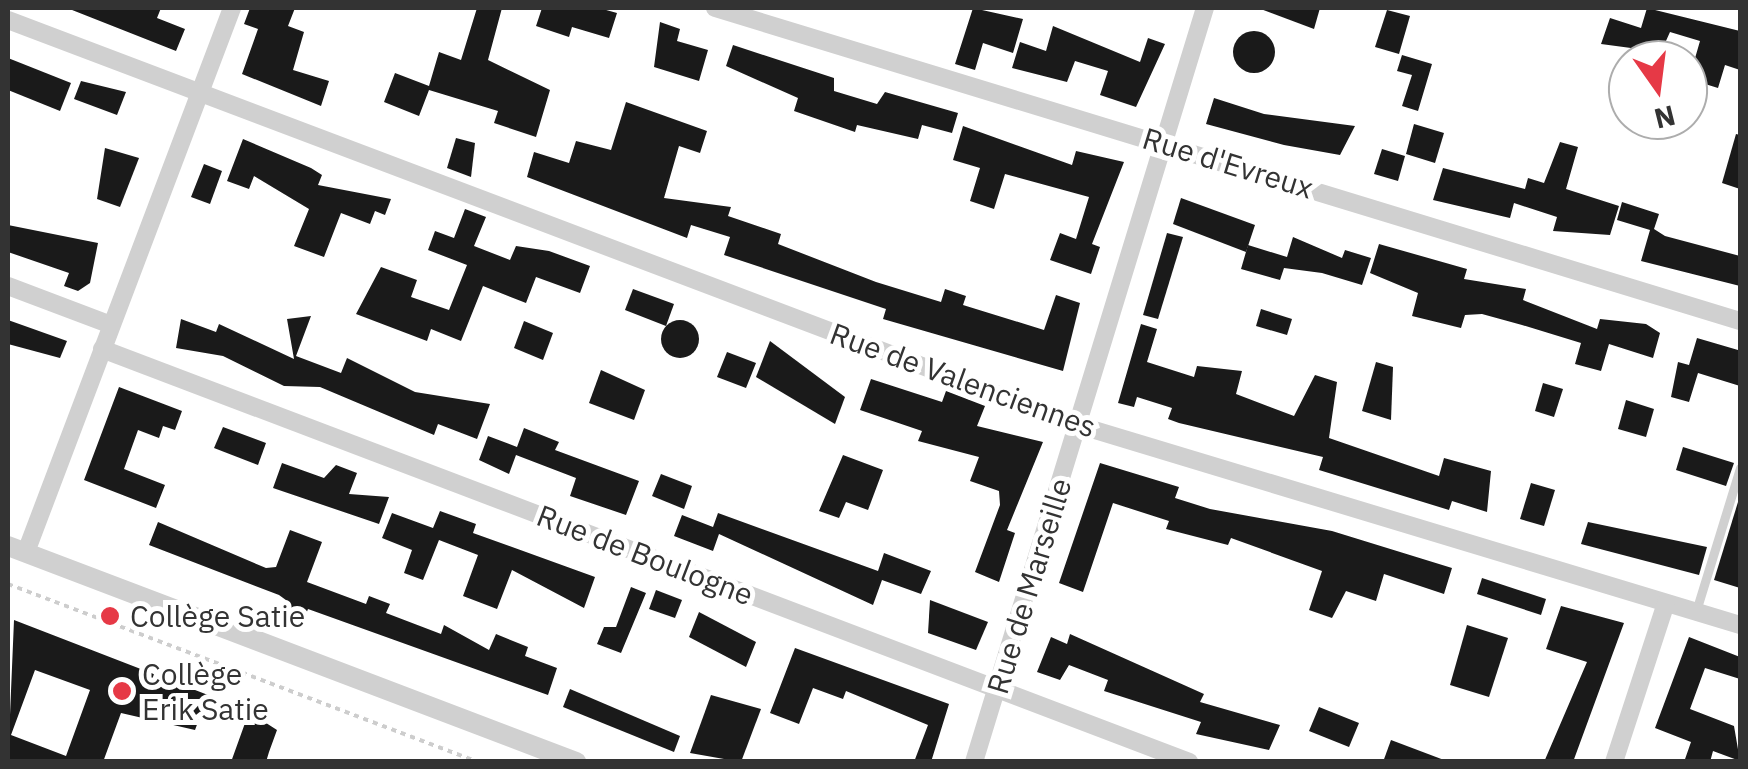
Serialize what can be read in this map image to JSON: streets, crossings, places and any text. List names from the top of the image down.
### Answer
{
  "streets": {
    "street": [
      "Rue d'Evreux",
      "Rue de Valenciennes",
      "Rue de Boulogne",
      "Rue de Marseille"
    ]
  },
  "crossings": [
    ["Rue d'Evreux", "Rue de Marseille"],
    ["Rue de Valenciennes", "Rue de Marseille"],
    ["Rue de Boulogne", "Rue de Marseille"]
  ],
  "places": ["Collège Satie", "Collège Erik Satie"],
  "north": "bottom"
}
